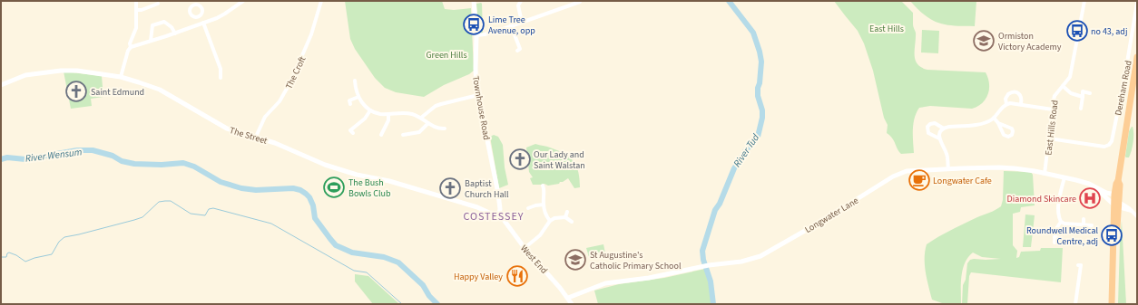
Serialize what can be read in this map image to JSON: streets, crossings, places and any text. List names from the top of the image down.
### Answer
{
  "streets": {
    "highway": ["Dereham Road"],
    "street": [
      "The Croft",
      "Townhouse Road",
      "East Hills Road",
      "The Street",
      "Longwater Lane",
      "West End"
    ]
  },
  "crossings": [
    ["The Croft", "The Street"],
    ["Dereham Road", "East Hills Road"],
    ["Dereham Road", "Longwater Lane"],
    ["Townhouse Road", "The Street"],
    ["Townhouse Road", "West End"],
    ["East Hills Road", "Longwater Lane"],
    ["The Street", "West End"],
    ["Longwater Lane", "West End"]
  ],
  "districts": ["COSTESSEY"],
  "water": ["River Tud", "River Wensum"],
  "parks": ["East Hills", "Green Hills"],
  "places": {
    "bus stop": ["Lime Tree Avenue, opp", "no 43, adj", "Roundwell Medical Centre, adj"],
    "school or university": ["Ormiston Victory Academy", "St Augustine's Catholic Primary School"],
    "church": ["Saint Edmund", "Our Lady and Saint Walstan", "Baptist Church Hall"],
    "cafe": ["Longwater Cafe"],
    "sports": ["The Bush Bowls Club"],
    "hospital": ["Diamond Skincare"],
    "restaurant": ["Happy Valley"]
  }
}
